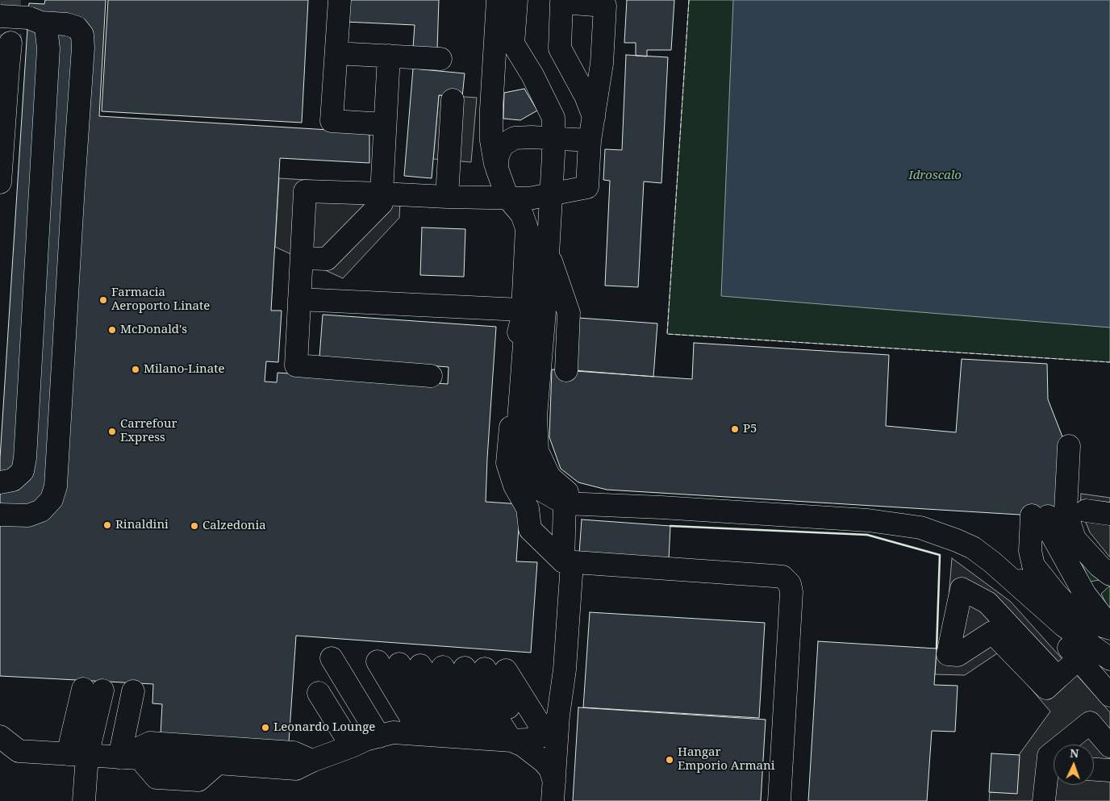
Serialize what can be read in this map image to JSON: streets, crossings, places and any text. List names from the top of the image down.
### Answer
{
  "parks": ["Idroscalo"],
  "places": [
    "Farmacia Aeroporto Linate",
    "McDonald's",
    "Milano-Linate",
    "P5",
    "Carrefour Express",
    "Rinaldini",
    "Calzedonia",
    "Leonardo Lounge",
    "Hangar Emporio Armani"
  ],
  "north": "top"
}
